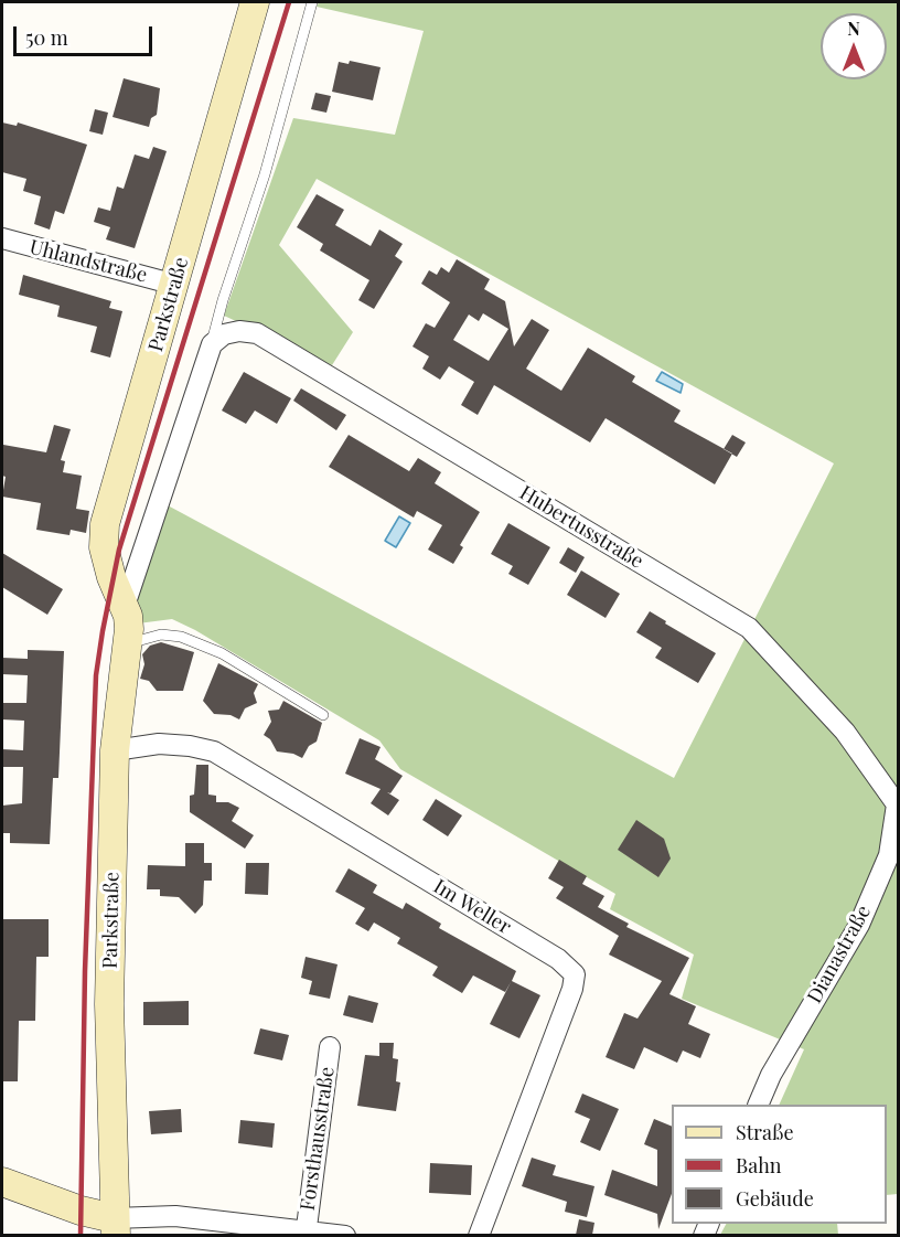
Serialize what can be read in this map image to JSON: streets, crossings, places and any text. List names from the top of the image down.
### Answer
{
  "streets": {
    "street": [
      "Uhlandstraße",
      "Parkstraße",
      "Hubertusstraße",
      "Im Weller",
      "Dianastraße",
      "Forsthausstraße"
    ]
  },
  "crossings": [
    ["Uhlandstraße", "Parkstraße"],
    ["Parkstraße", "Hubertusstraße"],
    ["Parkstraße", "Im Weller"],
    ["Parkstraße", "Forsthausstraße"],
    ["Hubertusstraße", "Dianastraße"]
  ],
  "legend": ["Straße", "Bahn", "Gebäude"],
  "scale_bar": "50 m",
  "north": "top"
}
